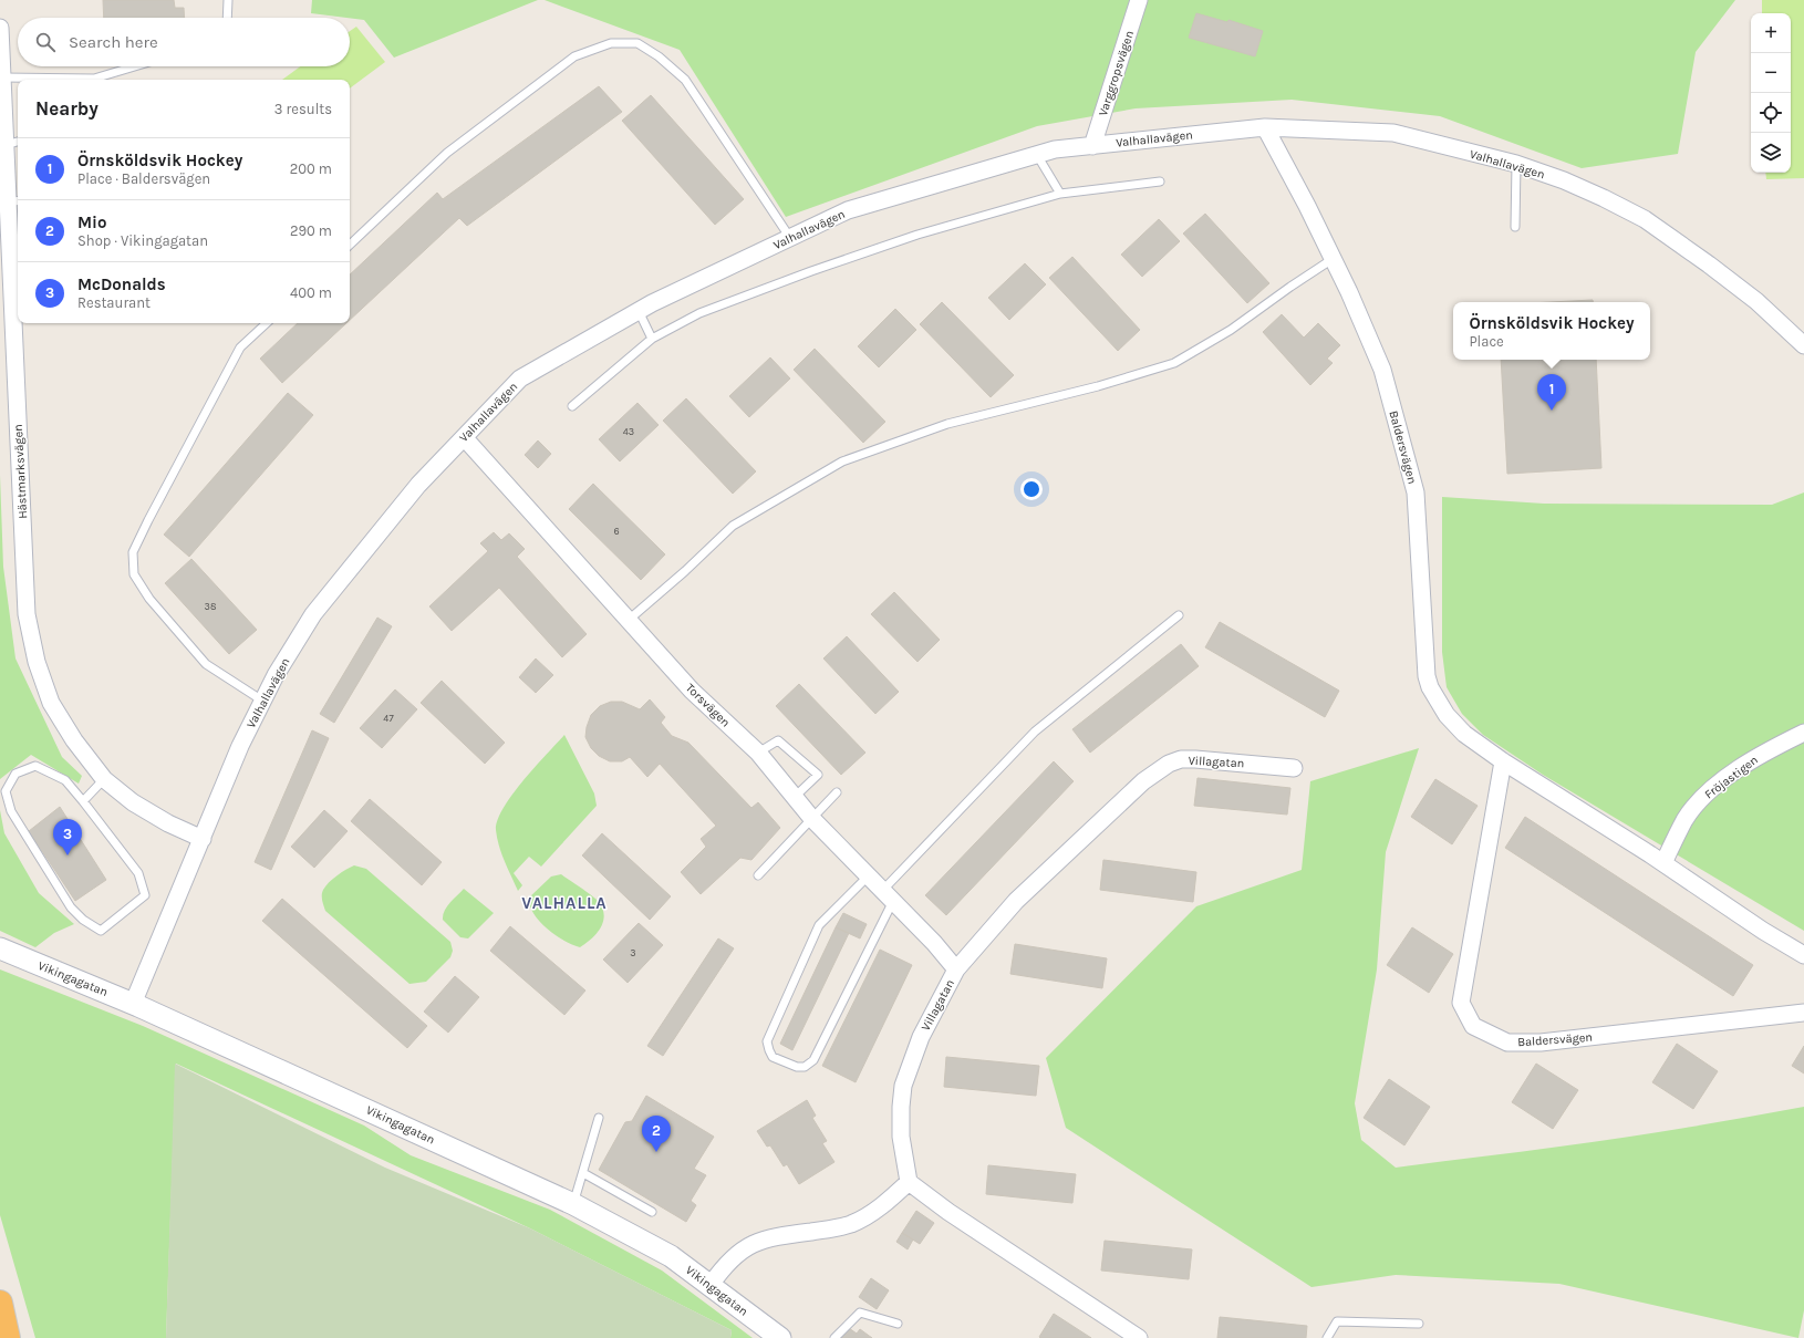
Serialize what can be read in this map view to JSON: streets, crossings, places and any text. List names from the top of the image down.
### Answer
{
  "streets": {
    "street": [
      "Varggropsvägen",
      "Valhallavägen",
      "Baldersvägen",
      "Hästmarksvägen",
      "Torsvägen",
      "Villagatan",
      "Fröjastigen",
      "Vikingagatan"
    ]
  },
  "crossings": [
    ["Varggropsvägen", "Valhallavägen"],
    ["Valhallavägen", "Baldersvägen"],
    ["Valhallavägen", "Hästmarksvägen"],
    ["Valhallavägen", "Torsvägen"],
    ["Valhallavägen", "Vikingagatan"],
    ["Baldersvägen", "Fröjastigen"],
    ["Torsvägen", "Villagatan"]
  ],
  "districts": ["VALHALLA"],
  "house_numbers": [
    "43",
    "6",
    "38",
    "47",
    "3"
  ],
  "page": {
    "map_buttons": ["+", "−"],
    "search": "Search here",
    "heading": ["Nearby", "3 results"],
    "list": [
      {
        "mark": "1",
        "name": "Örnsköldsvik Hockey",
        "note": "Place · Baldersvägen",
        "value": "200 m"
      },
      {
        "mark": "2",
        "name": "Mio",
        "note": "Shop · Vikingagatan",
        "value": "290 m"
      },
      {
        "mark": "3",
        "name": "McDonalds",
        "note": "Restaurant",
        "value": "400 m"
      }
    ],
    "popup": ["Örnsköldsvik Hockey", "Place"],
    "pins": ["1", "3", "2"]
  }
}
